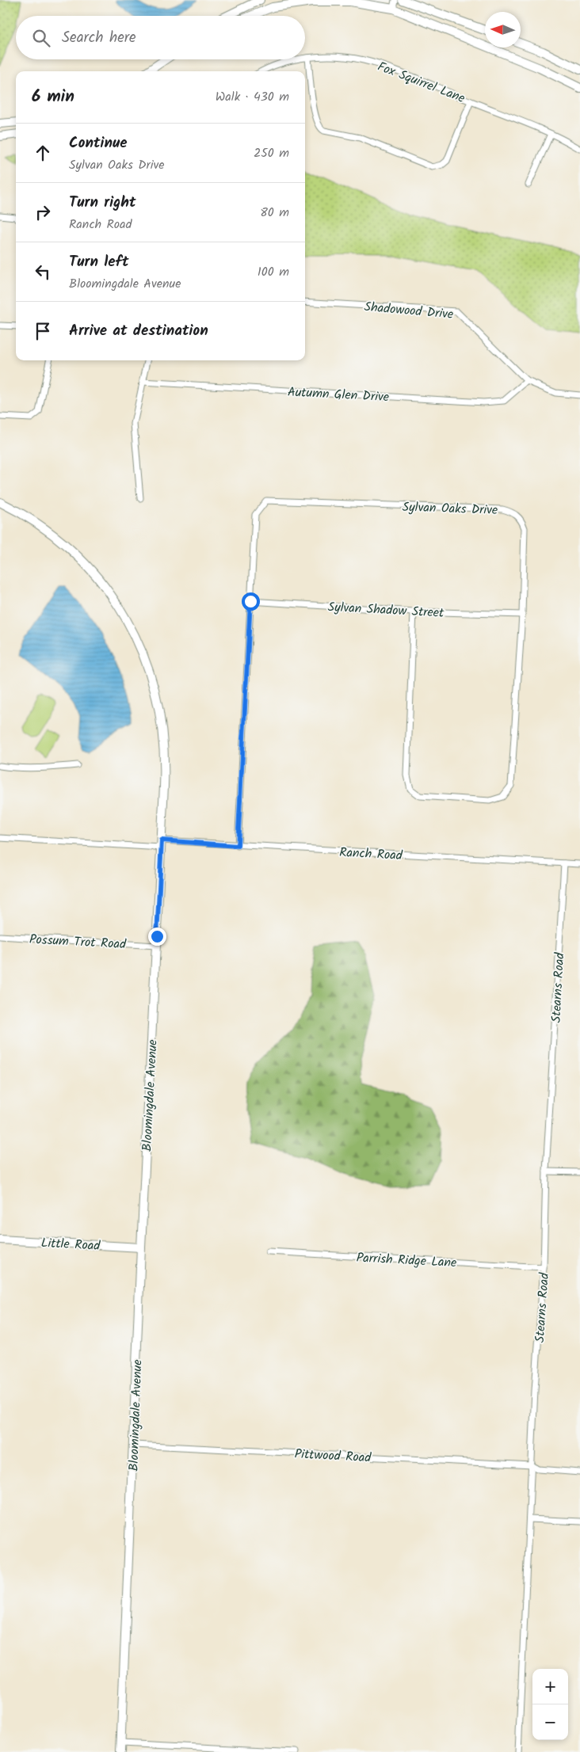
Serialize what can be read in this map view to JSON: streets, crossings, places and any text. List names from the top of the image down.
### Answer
{
  "streets": {
    "street": [
      "Fox Squirrel Lane",
      "Shadowood Drive",
      "Autumn Glen Drive",
      "Sylvan Oaks Drive",
      "Sylvan Shadow Street",
      "Ranch Road",
      "Possum Trot Road",
      "Stearns Road",
      "Bloomingdale Avenue",
      "Little Road",
      "Parrish Ridge Lane",
      "Pittwood Road"
    ]
  },
  "crossings": [
    ["Shadowood Drive", "Autumn Glen Drive"],
    ["Sylvan Oaks Drive", "Sylvan Shadow Street"],
    ["Sylvan Oaks Drive", "Ranch Road"],
    ["Ranch Road", "Stearns Road"],
    ["Ranch Road", "Bloomingdale Avenue"],
    ["Possum Trot Road", "Bloomingdale Avenue"],
    ["Stearns Road", "Parrish Ridge Lane"],
    ["Stearns Road", "Pittwood Road"],
    ["Bloomingdale Avenue", "Little Road"],
    ["Bloomingdale Avenue", "Pittwood Road"]
  ],
  "north": "left",
  "page": {
    "search": "Search here",
    "heading": ["6 min", "Walk · 430 m"],
    "list": [
      ["Continue", "Sylvan Oaks Drive", "250 m"],
      ["Turn right", "Ranch Road", "80 m"],
      ["Turn left", "Bloomingdale Avenue", "100 m"],
      "Arrive at destination"
    ],
    "map_buttons": ["+", "−"]
  }
}
